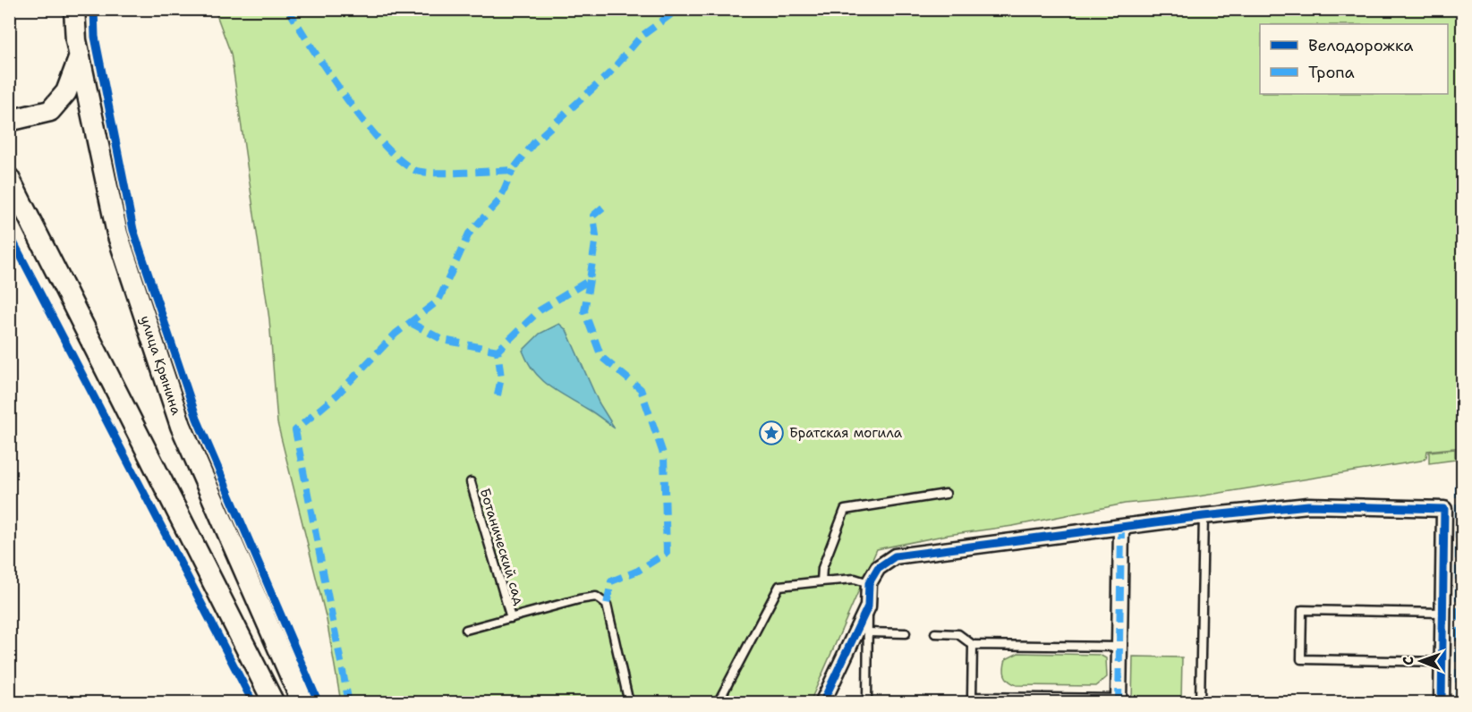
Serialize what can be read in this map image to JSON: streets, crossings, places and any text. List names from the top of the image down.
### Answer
{
  "streets": {
    "main road": ["улица Крынина"],
    "lane": ["Ботанический сад"]
  },
  "places": {
    "place": ["Братская могила"]
  },
  "legend": ["Велодорожка", "Тропа"],
  "north": "left"
}
